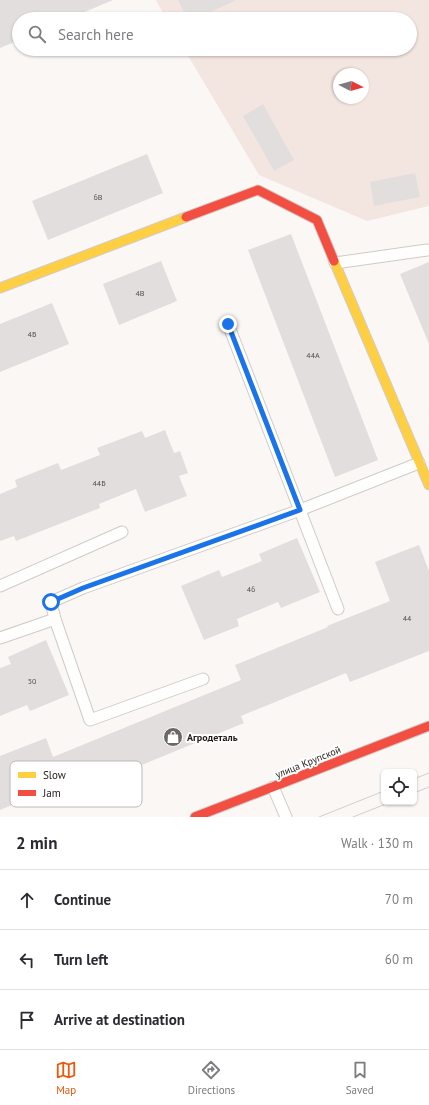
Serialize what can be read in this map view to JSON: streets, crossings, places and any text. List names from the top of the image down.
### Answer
{
  "streets": {
    "street": ["улица Крупской"]
  },
  "places": {
    "shop": ["Агродеталь"]
  },
  "house_numbers": [
    "6В",
    "4В",
    "4Б",
    "44А",
    "44Б",
    "46",
    "44",
    "50"
  ],
  "legend": ["Slow", "Jam"],
  "north": "right",
  "page": {
    "search": "Search here",
    "heading": ["2 min", "Walk · 130 m"],
    "list": [
      ["Continue", "70 m"],
      ["Turn left", "60 m"],
      "Arrive at destination"
    ],
    "nav": ["Map", "Directions", "Saved"]
  }
}
